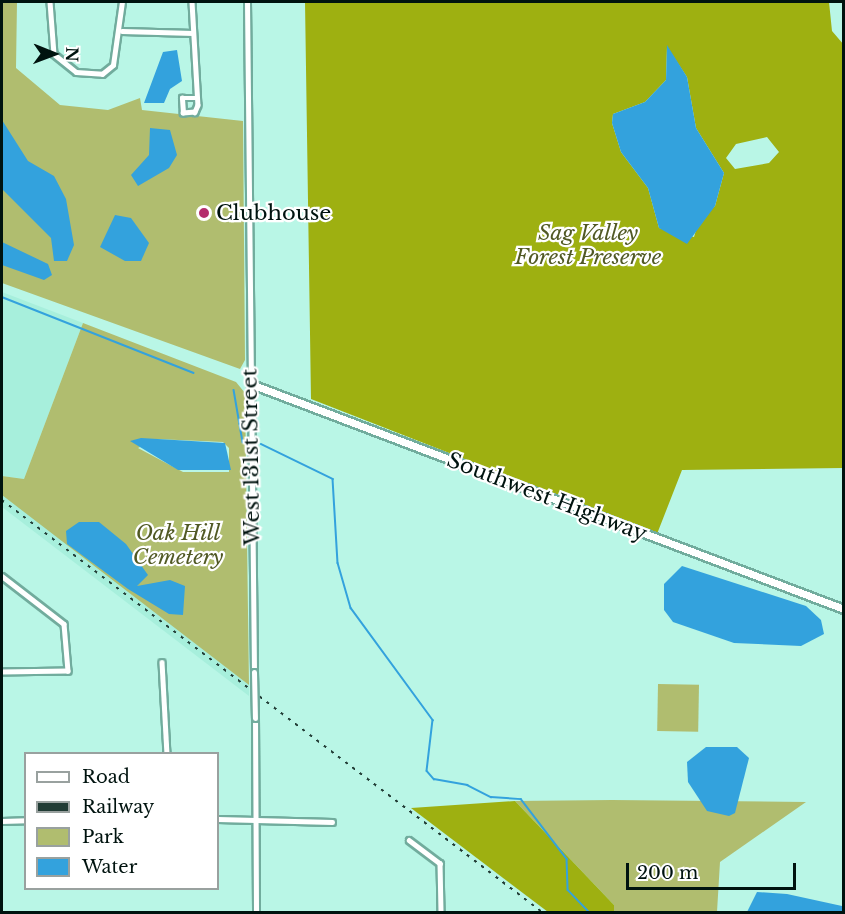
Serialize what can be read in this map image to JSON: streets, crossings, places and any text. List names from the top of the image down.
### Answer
{
  "streets": {
    "main road": ["Southwest Highway"],
    "street": ["West 131st Street"]
  },
  "crossings": [
    ["West 131st Street", "Southwest Highway"]
  ],
  "parks": ["Sag Valley Forest Preserve", "Oak Hill Cemetery"],
  "places": ["Clubhouse"],
  "legend": [
    "Road",
    "Railway",
    "Park",
    "Water"
  ],
  "scale_bar": "200 m",
  "north": "right"
}
